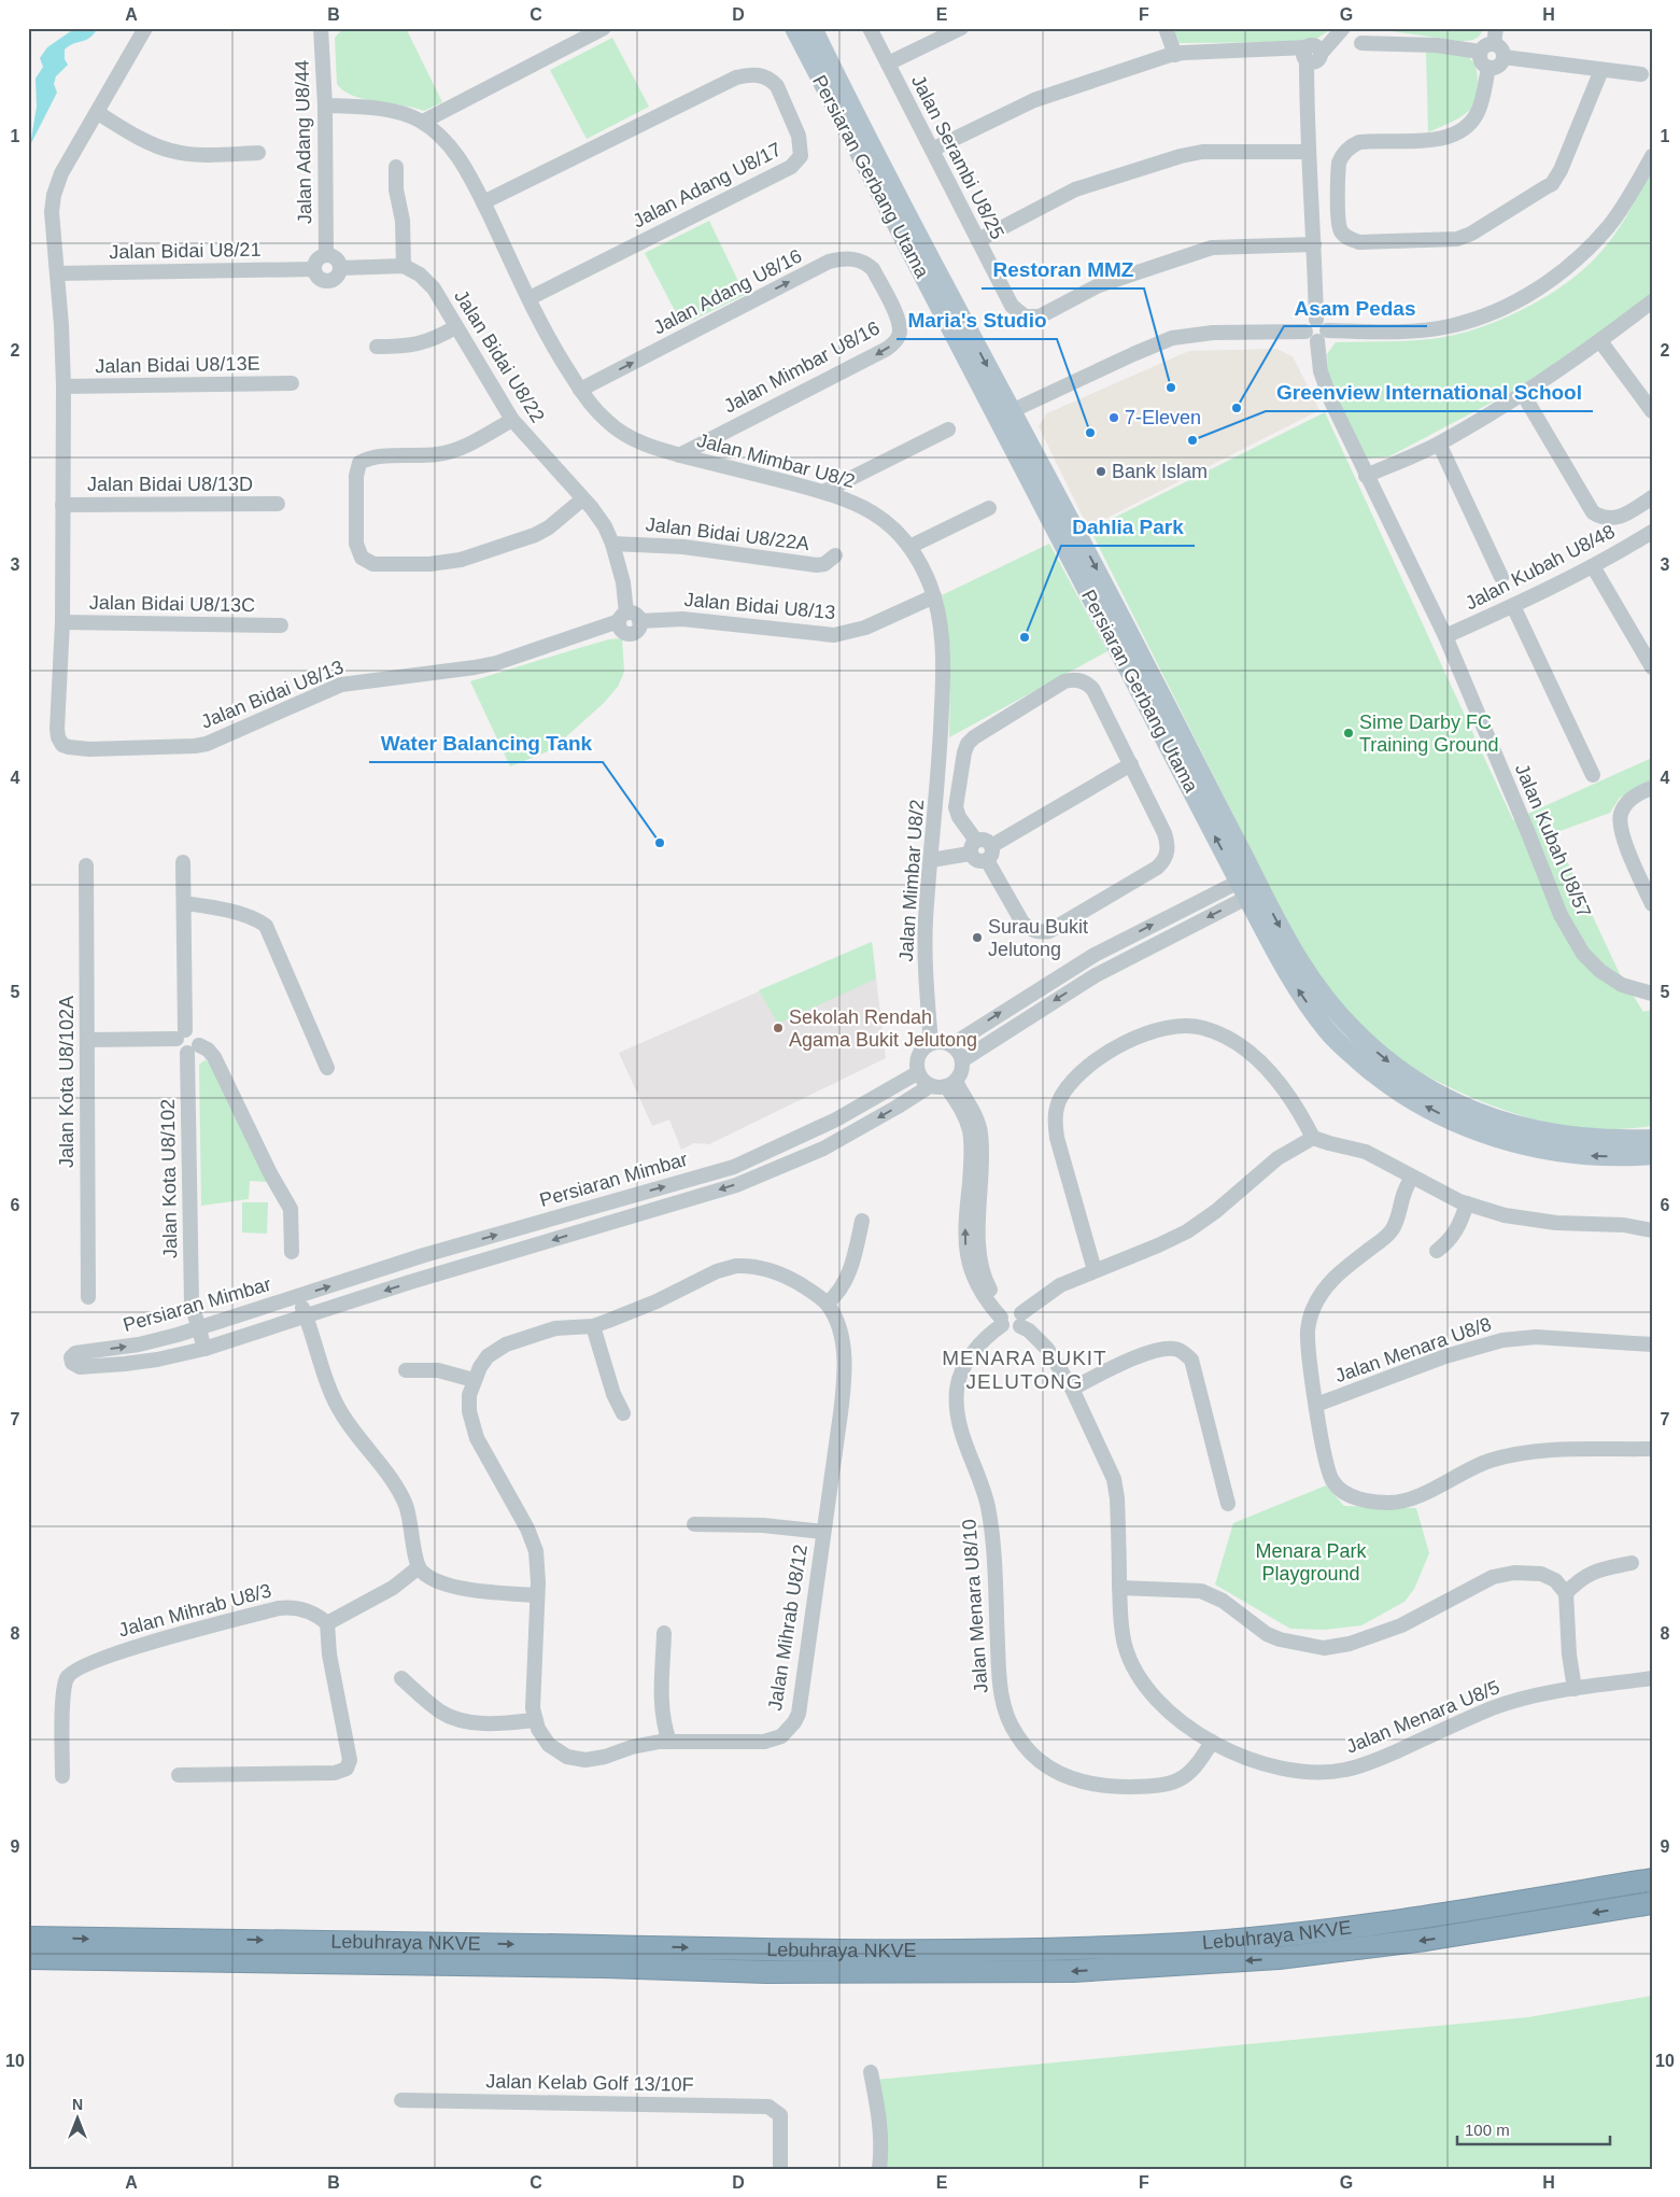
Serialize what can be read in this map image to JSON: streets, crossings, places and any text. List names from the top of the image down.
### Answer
{
  "streets": {
    "highway": ["Lebuhraya NKVE"],
    "main road": ["Persiaran Gerbang Utama"],
    "street": [
      "Jalan Adang U8/44",
      "Jalan Serambi U8/25",
      "Jalan Adang U8/17",
      "Jalan Bidai U8/21",
      "Jalan Adang U8/16",
      "Jalan Bidai U8/22",
      "Jalan Bidai U8/13E",
      "Jalan Mimbar U8/16",
      "Jalan Mimbar U8/2",
      "Jalan Bidai U8/13D",
      "Jalan Bidai U8/22A",
      "Jalan Kubah U8/48",
      "Jalan Bidai U8/13C",
      "Jalan Bidai U8/13",
      "Jalan Kubah U8/57",
      "Jalan Kota U8/102A",
      "Jalan Kota U8/102",
      "Persiaran Mimbar",
      "Jalan Menara U8/8",
      "Jalan Menara U8/10",
      "Jalan Mihrab U8/3",
      "Jalan Mihrab U8/12",
      "Jalan Menara U8/5",
      "Jalan Kelab Golf 13/10F"
    ]
  },
  "crossings": [
    ["Jalan Adang U8/44", "Jalan Bidai U8/21"],
    ["Jalan Adang U8/44", "Jalan Mimbar U8/2"],
    ["Jalan Adang U8/17", "Jalan Mimbar U8/2"],
    ["Jalan Bidai U8/21", "Jalan Bidai U8/13"],
    ["Jalan Adang U8/16", "Jalan Mimbar U8/16"],
    ["Jalan Adang U8/16", "Jalan Mimbar U8/2"],
    ["Jalan Bidai U8/22", "Jalan Bidai U8/22A"],
    ["Jalan Bidai U8/22", "Jalan Bidai U8/13"],
    ["Jalan Bidai U8/13E", "Jalan Bidai U8/13"],
    ["Jalan Mimbar U8/16", "Jalan Mimbar U8/2"],
    ["Jalan Mimbar U8/2", "Jalan Bidai U8/13"],
    ["Jalan Mimbar U8/2", "Persiaran Mimbar"],
    ["Jalan Mimbar U8/2", "Jalan Menara U8/5"],
    ["Jalan Bidai U8/13D", "Jalan Bidai U8/13"],
    ["Jalan Kubah U8/48", "Jalan Kubah U8/57"],
    ["Jalan Bidai U8/13C", "Jalan Bidai U8/13"],
    ["Jalan Kota U8/102", "Persiaran Mimbar"],
    ["Persiaran Mimbar", "Jalan Menara U8/5"],
    ["Jalan Menara U8/10", "Jalan Menara U8/5"]
  ],
  "one_way": ["Jalan Adang U8/16"],
  "districts": ["MENARA BUKIT JELUTONG"],
  "parks": ["Menara Park Playground"],
  "places": [
    "Restoran MMZ",
    "Asam Pedas",
    "7-Eleven",
    "Maria's Studio",
    "Greenview International School",
    "Bank Islam",
    "Dahlia Park",
    "Sime Darby FC Training Ground",
    "Water Balancing Tank",
    "Surau Bukit Jelutong",
    "Sekolah Rendah Agama Bukit Jelutong"
  ],
  "scale_bar": "100 m",
  "north": "top",
  "grid": {
    "columns": [
      "A",
      "B",
      "C",
      "D",
      "E",
      "F",
      "G",
      "H"
    ],
    "rows": [
      "1",
      "2",
      "3",
      "4",
      "5",
      "6",
      "7",
      "8",
      "9",
      "10"
    ]
  }
}
